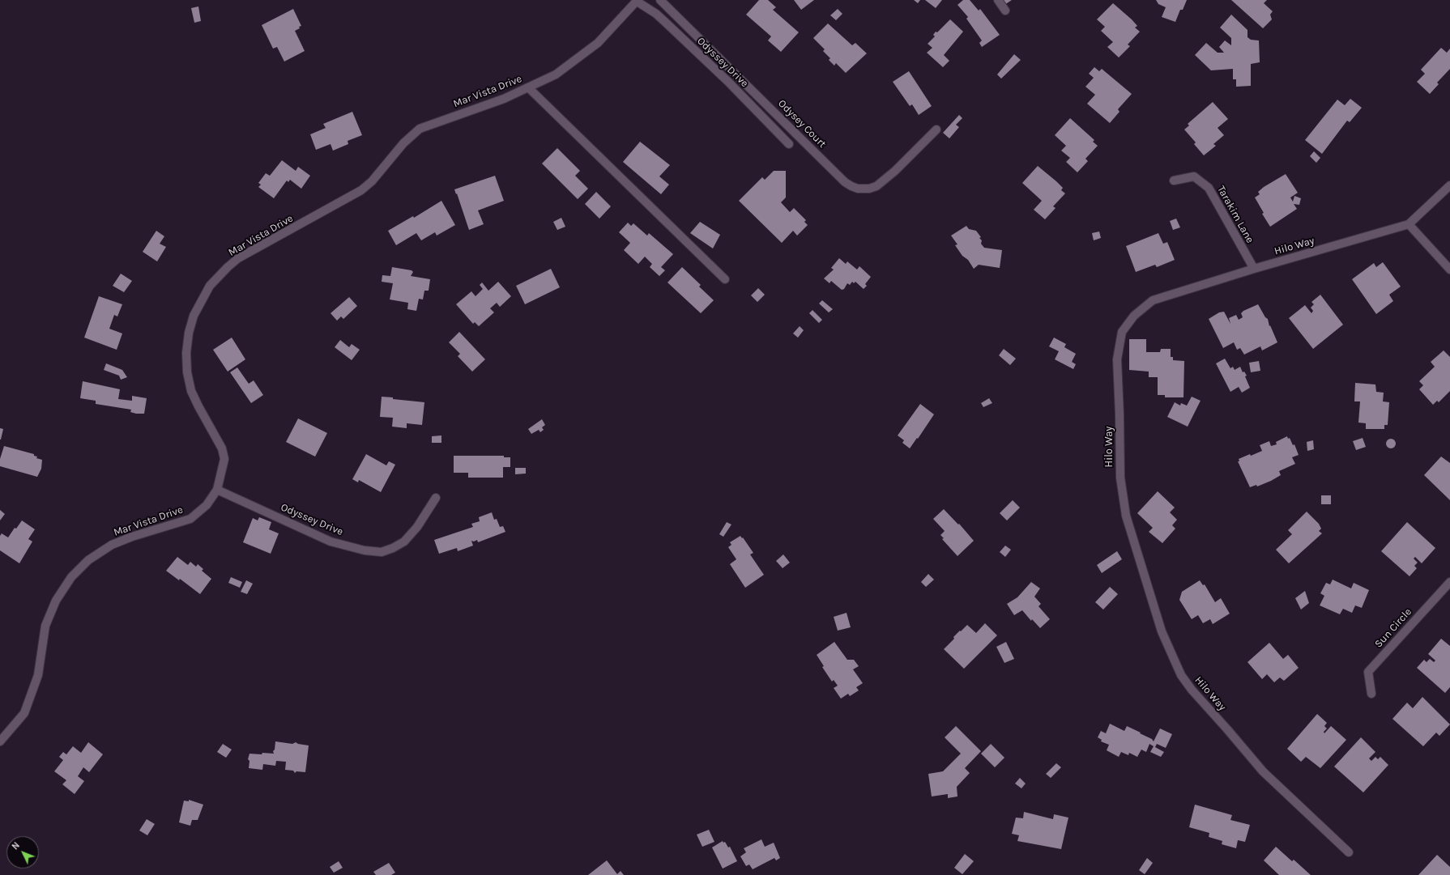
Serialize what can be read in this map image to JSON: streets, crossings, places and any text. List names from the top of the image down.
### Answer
{
  "streets": {
    "street": [
      "Odyssey Drive",
      "Mar Vista Drive",
      "Odysey Court",
      "Tarakim Lane",
      "Hilo Way",
      "Sun Circle"
    ]
  },
  "crossings": [
    ["Odyssey Drive", "Mar Vista Drive"],
    ["Tarakim Lane", "Hilo Way"]
  ],
  "north": "top left"
}
